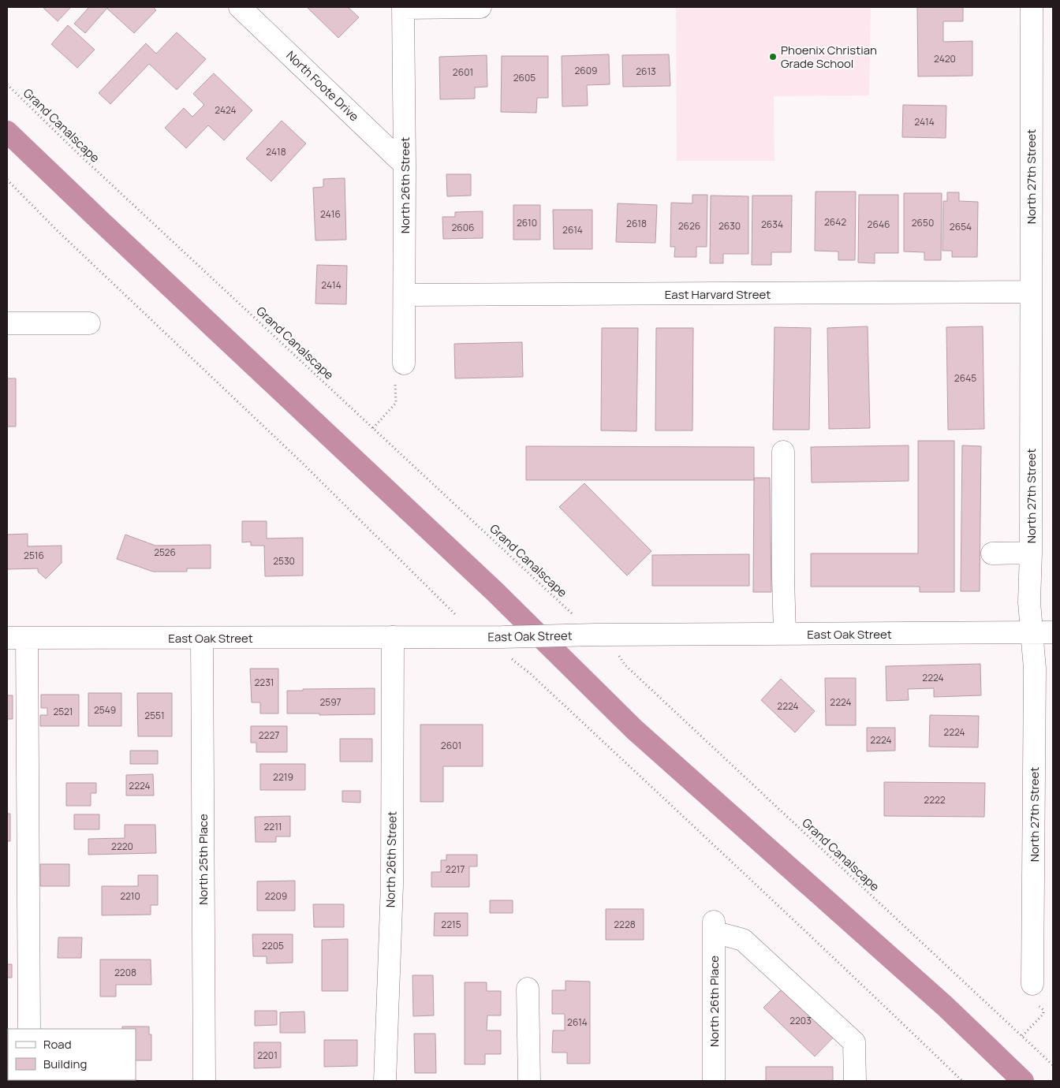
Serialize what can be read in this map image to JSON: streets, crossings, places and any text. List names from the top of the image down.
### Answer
{
  "streets": {
    "street": [
      "North Foote Drive",
      "North 27th Street",
      "North 26th Street",
      "East Harvard Street",
      "East Oak Street",
      "North 25th Place",
      "North 26th Place"
    ],
    "path": ["Grand Canalscape"]
  },
  "crossings": [
    ["North Foote Drive", "North 26th Street"],
    ["North 27th Street", "East Harvard Street"],
    ["North 27th Street", "East Oak Street"],
    ["North 26th Street", "East Harvard Street"],
    ["North 26th Street", "East Oak Street"],
    ["East Oak Street", "North 25th Place"]
  ],
  "places": ["Phoenix Christian Grade School"],
  "house_numbers": [
    "2420",
    "2609",
    "2613",
    "2601",
    "2605",
    "2424",
    "2414",
    "2418",
    "2416",
    "2642",
    "2610",
    "2650",
    "2618",
    "2634",
    "2646",
    "2626",
    "2630",
    "2654",
    "2606",
    "2614",
    "2414",
    "2645",
    "2526",
    "2516",
    "2530",
    "2224",
    "2231",
    "2597",
    "2224",
    "2224",
    "2549",
    "2521",
    "2551",
    "2224",
    "2227",
    "2224",
    "2601",
    "2219",
    "2224",
    "2222",
    "2211",
    "2220",
    "2217",
    "2210",
    "2209",
    "2215",
    "2228",
    "2205",
    "2208",
    "2203",
    "2614",
    "2201"
  ],
  "legend": ["Road", "Building"]
}
